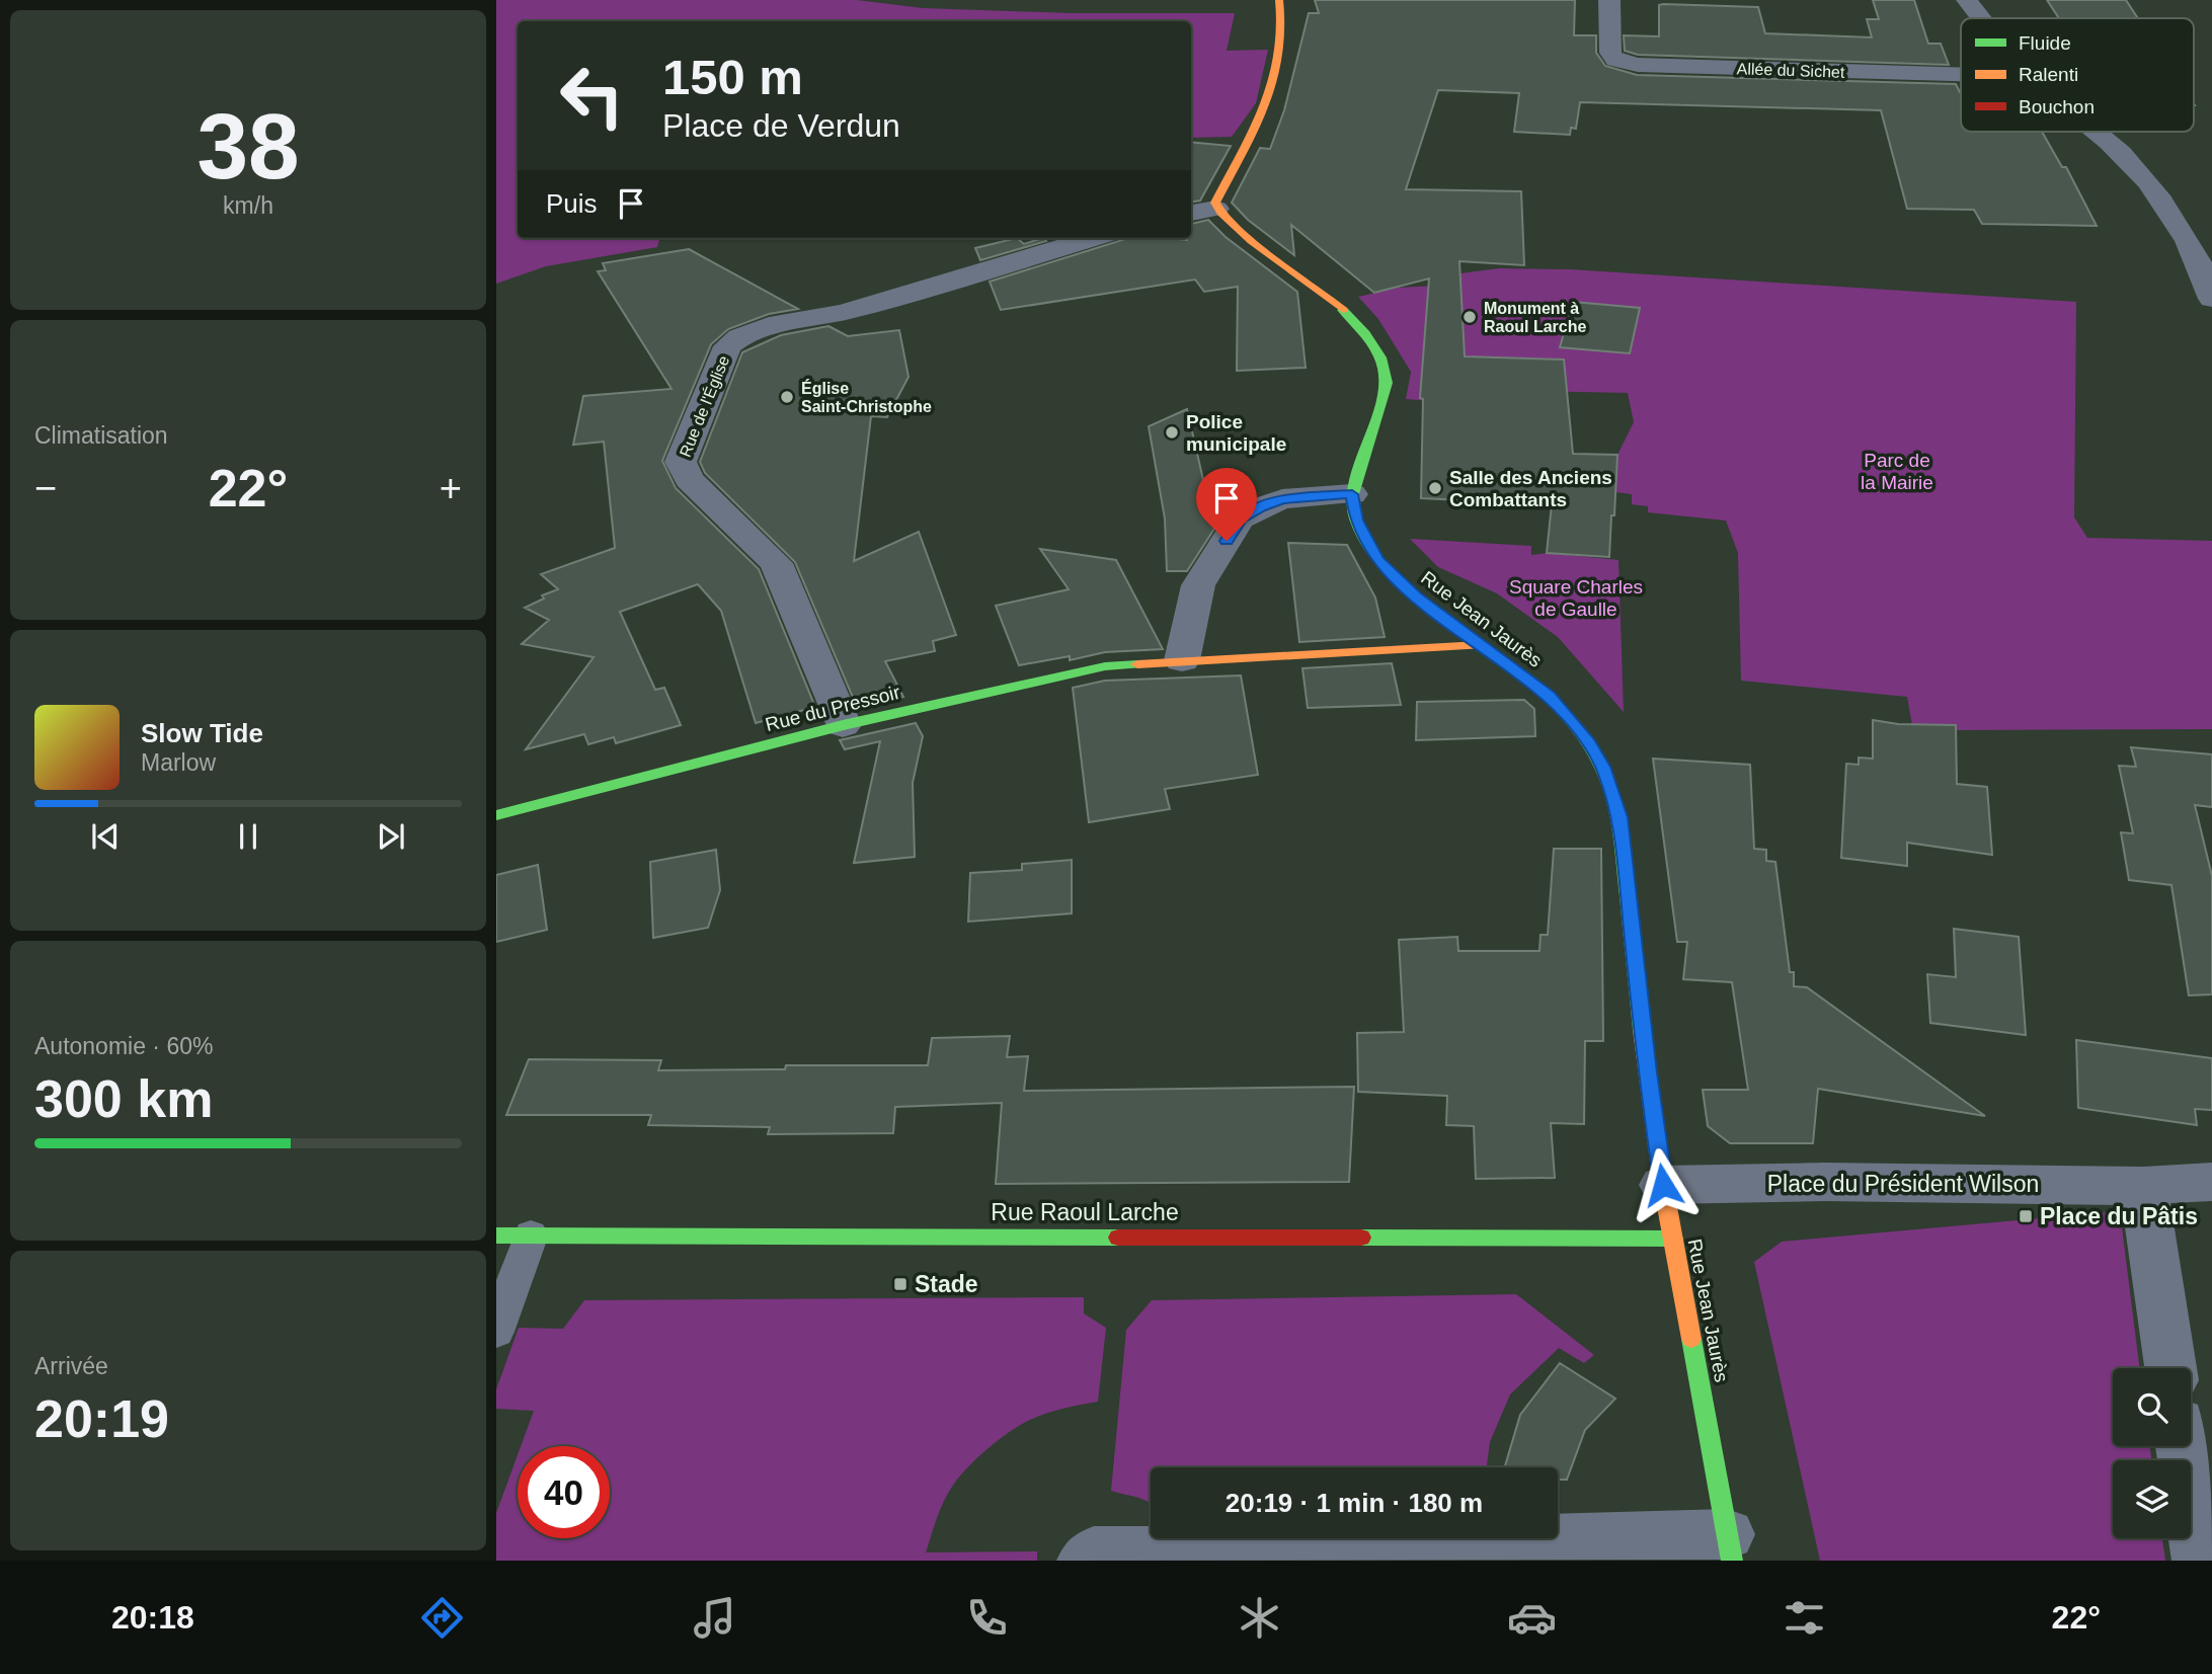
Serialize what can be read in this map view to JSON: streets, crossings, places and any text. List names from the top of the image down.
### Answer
{
  "streets": {
    "street": [
      "Allée du Sichet",
      "Rue de l'Église",
      "Rue Jean Jaurès",
      "Rue du Pressoir",
      "Place du Président Wilson",
      "Rue Raoul Larche"
    ]
  },
  "crossings": [
    ["Rue de l'Église", "Rue du Pressoir"],
    ["Rue Jean Jaurès", "Rue du Pressoir"],
    ["Rue Jean Jaurès", "Place du Président Wilson"],
    ["Rue Jean Jaurès", "Rue Raoul Larche"]
  ],
  "parks": ["Parc de la Mairie", "Square Charles de Gaulle"],
  "places": {
    "other": [
      "Monument à Raoul Larche",
      "Église Saint-Christophe",
      "Police municipale",
      "Salle des Anciens Combattants"
    ],
    "transit": ["Place du Pâtis", "Stade"]
  },
  "legend": ["Fluide", "Ralenti", "Bouchon"],
  "page": {
    "tile": [
      ["38", "km/h"],
      "Climatisation",
      ["Autonomie · 60%", "300 km"],
      ["Arrivée", "20:19"]
    ],
    "turn": ["150 m", "Place de Verdun"],
    "then": "Puis",
    "heat": ["−", "22°", "+"],
    "song": ["Slow Tide", "Marlow"],
    "limit": "40",
    "trip": "20:19 · 1 min · 180 m",
    "tabs": ["20:18", "22°"]
  }
}
